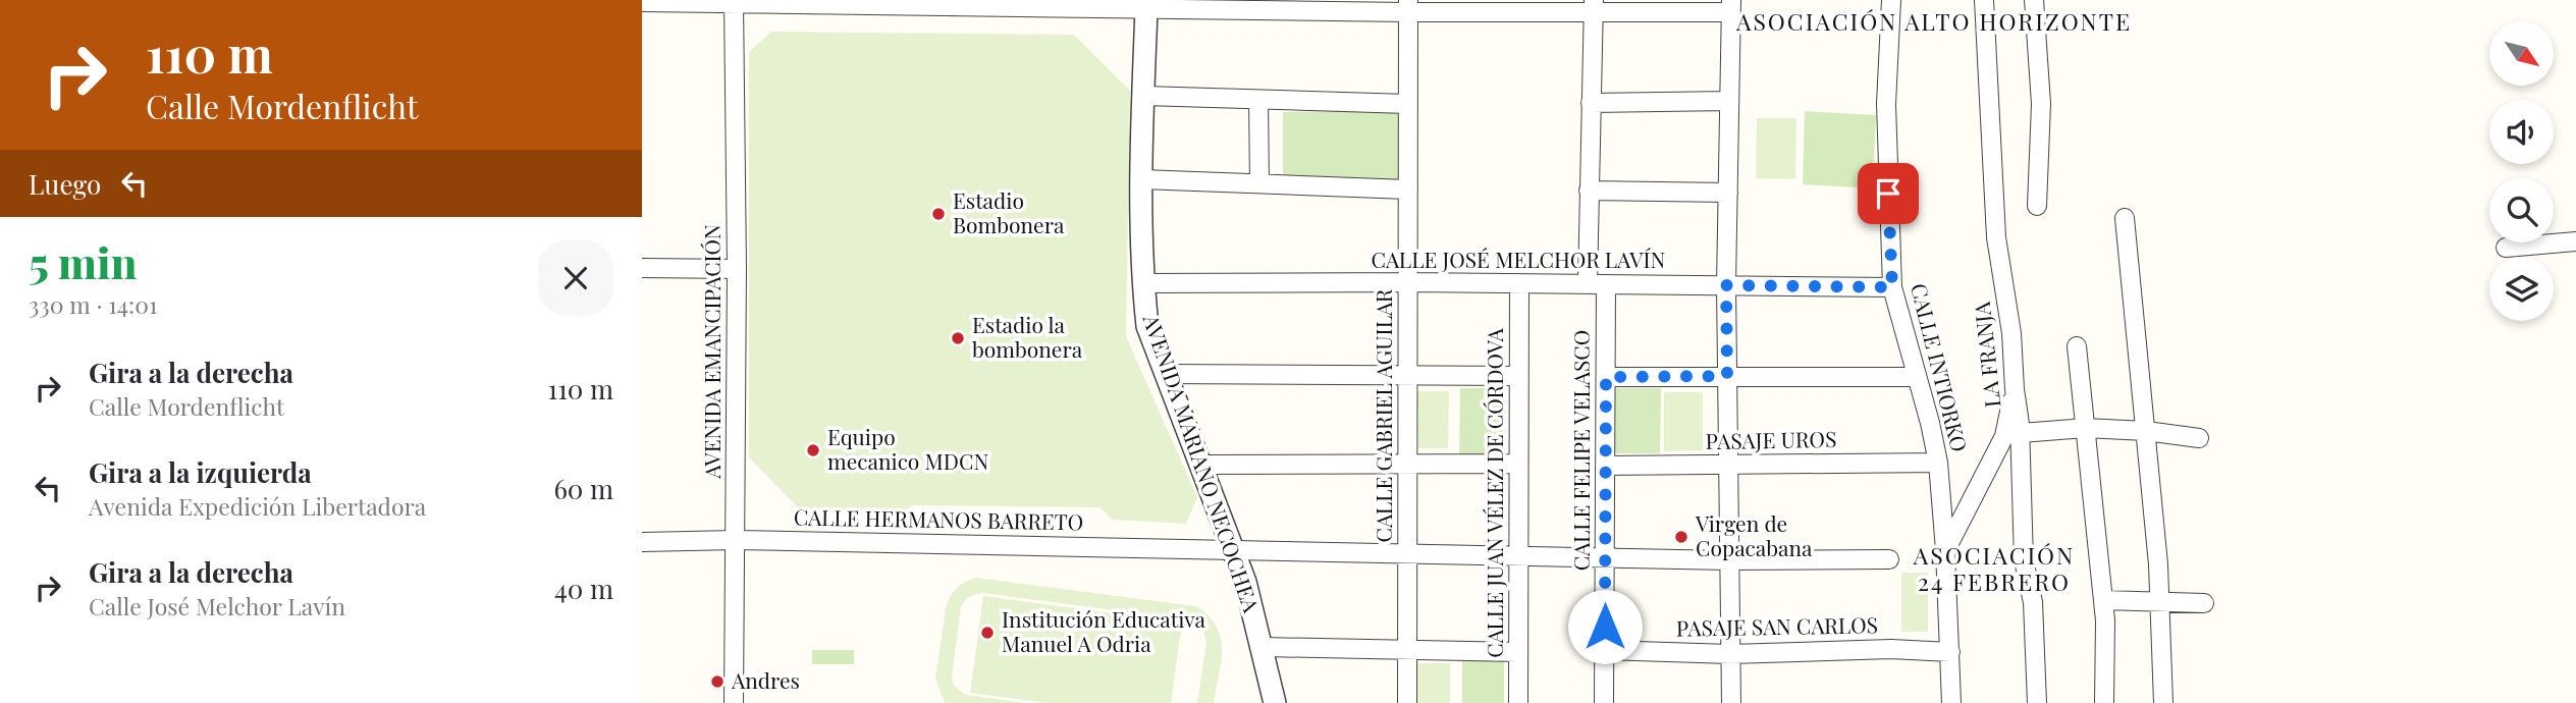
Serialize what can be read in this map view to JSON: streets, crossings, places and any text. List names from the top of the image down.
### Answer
{
  "streets": {
    "street": [
      "CALLE JOSÉ MELCHOR LAVÍN",
      "AVENIDA EMANCIPACIÓN",
      "LA FRANJA",
      "CALLE INTIORKO",
      "CALLE GABRIEL AGUILAR",
      "PASAJE UROS",
      "CALLE FELIPE VELASCO",
      "AVENIDA MARIANO NECOCHEA",
      "CALLE JUAN VÉLEZ DE CÓRDOVA",
      "CALLE HERMANOS BARRETO",
      "PASAJE SAN CARLOS"
    ]
  },
  "crossings": [
    ["CALLE JOSÉ MELCHOR LAVÍN", "CALLE INTIORKO"],
    ["CALLE JOSÉ MELCHOR LAVÍN", "CALLE GABRIEL AGUILAR"],
    ["CALLE JOSÉ MELCHOR LAVÍN", "CALLE FELIPE VELASCO"],
    ["CALLE JOSÉ MELCHOR LAVÍN", "AVENIDA MARIANO NECOCHEA"],
    ["CALLE JOSÉ MELCHOR LAVÍN", "CALLE JUAN VÉLEZ DE CÓRDOVA"],
    ["AVENIDA EMANCIPACIÓN", "CALLE HERMANOS BARRETO"],
    ["CALLE INTIORKO", "PASAJE UROS"],
    ["CALLE INTIORKO", "PASAJE SAN CARLOS"],
    ["CALLE GABRIEL AGUILAR", "CALLE HERMANOS BARRETO"],
    ["PASAJE UROS", "CALLE FELIPE VELASCO"],
    ["CALLE FELIPE VELASCO", "CALLE HERMANOS BARRETO"],
    ["CALLE FELIPE VELASCO", "PASAJE SAN CARLOS"],
    ["AVENIDA MARIANO NECOCHEA", "CALLE HERMANOS BARRETO"],
    ["CALLE JUAN VÉLEZ DE CÓRDOVA", "CALLE HERMANOS BARRETO"]
  ],
  "districts": ["ASOCIACIÓN ALTO HORIZONTE", "ASOCIACIÓN 24 FEBRERO"],
  "places": [
    "Estadio Bombonera",
    "Estadio la bombonera",
    "Equipo mecanico MDCN",
    "Virgen de Copacabana",
    "Institución Educativa Manuel A Odria",
    "Andres"
  ],
  "north": "bottom right",
  "page": {
    "turn": ["110 m", "Calle Mordenflicht"],
    "then": "Luego",
    "heading": ["5 min", "330 m · 14:01"],
    "list": [
      {
        "name": "Gira a la derecha",
        "note": "Calle Mordenflicht",
        "value": "110 m"
      },
      {
        "name": "Gira a la izquierda",
        "note": "Avenida Expedición Libertadora",
        "value": "60 m"
      },
      {
        "name": "Gira a la derecha",
        "note": "Calle José Melchor Lavín",
        "value": "40 m"
      }
    ]
  }
}
